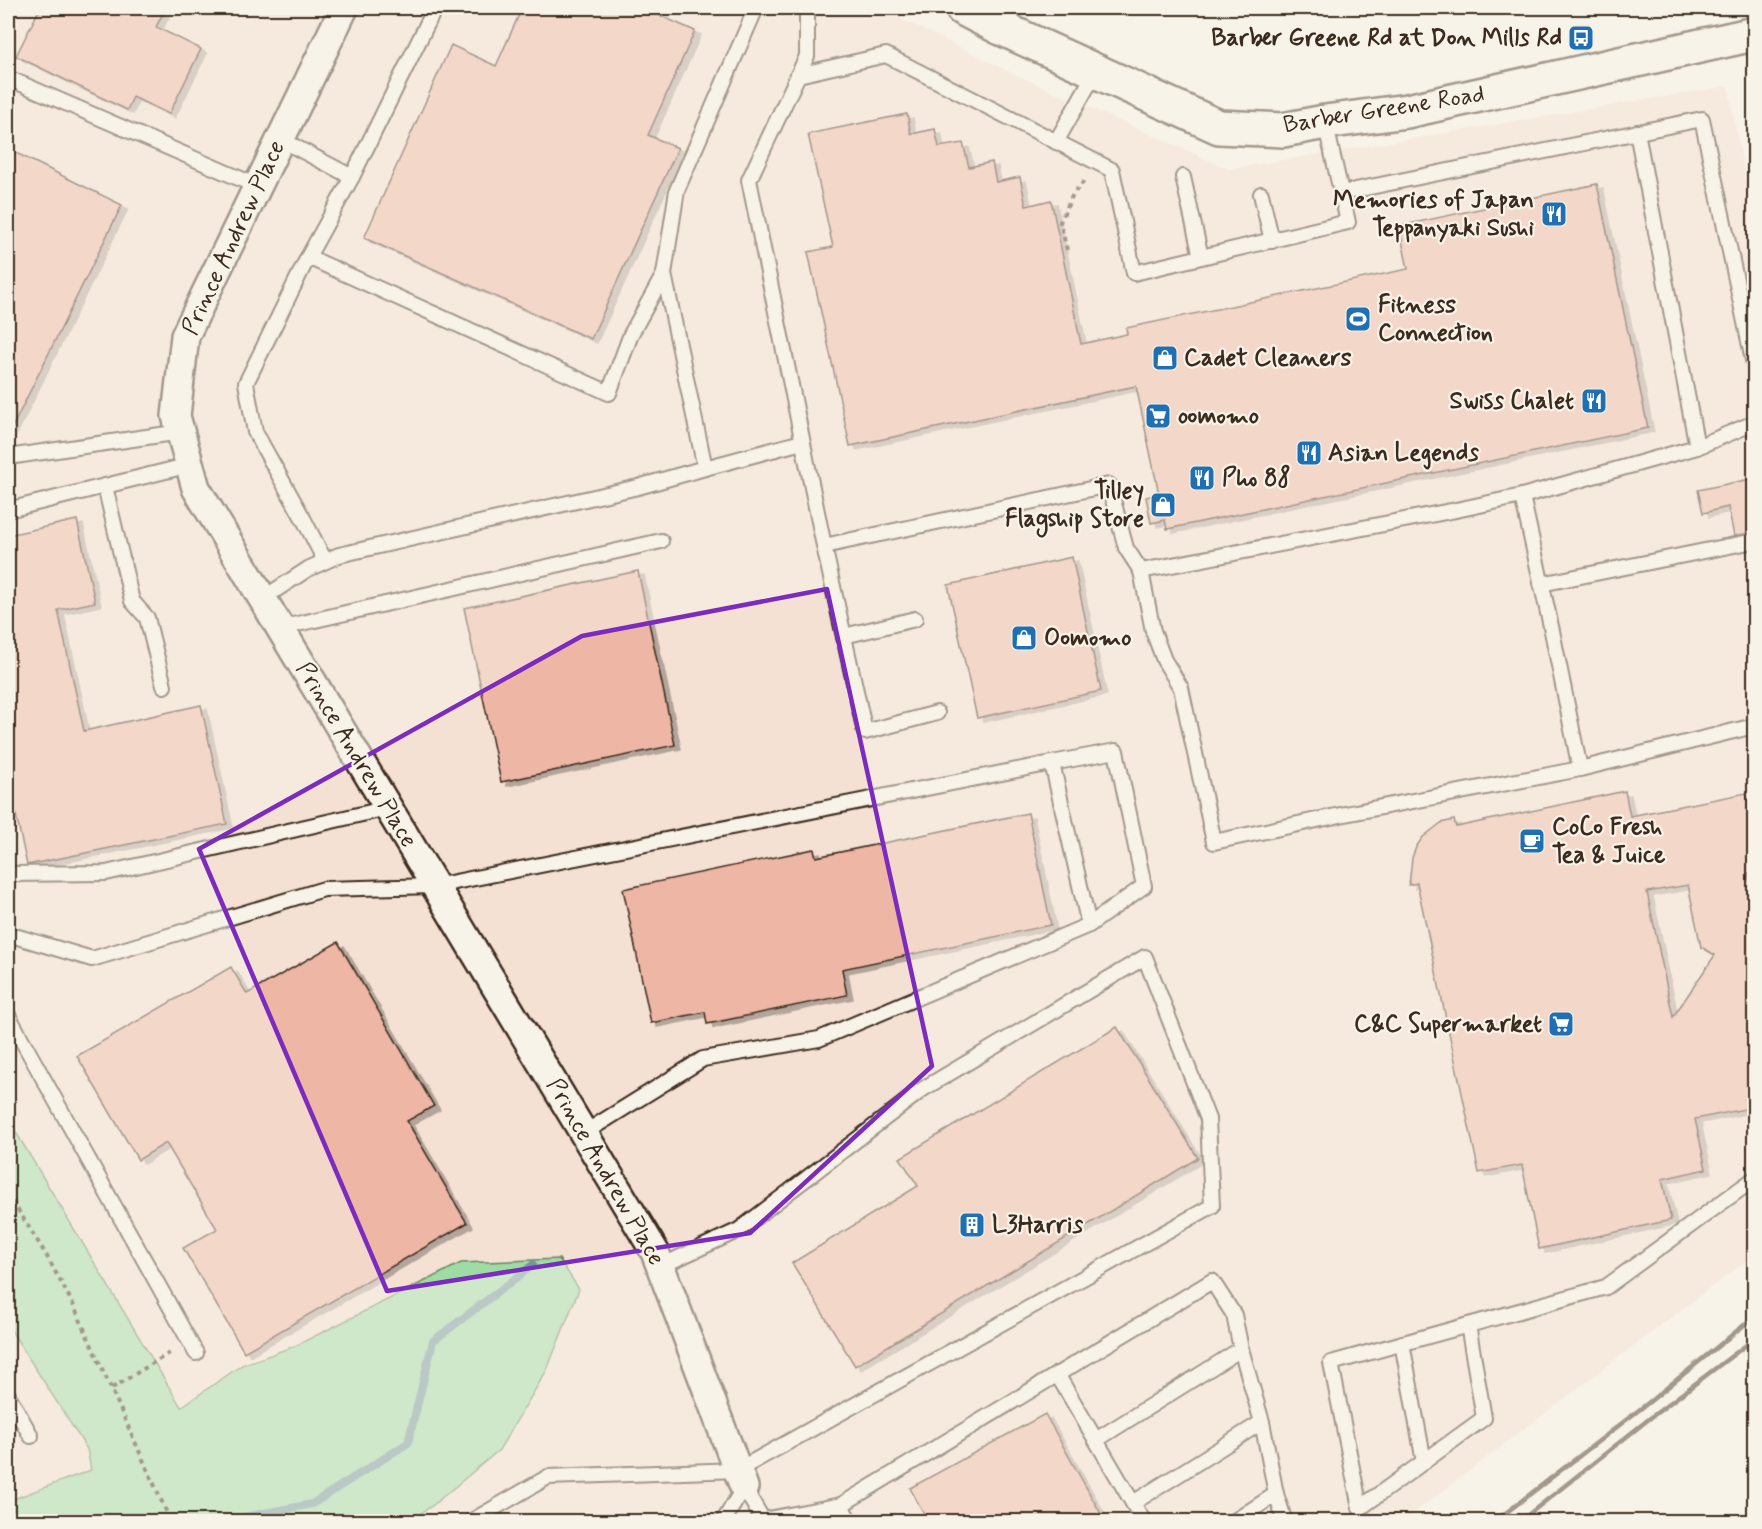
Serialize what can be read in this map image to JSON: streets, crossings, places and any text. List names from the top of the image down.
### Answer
{
  "streets": {
    "street": ["Barber Greene Road", "Prince Andrew Place"]
  },
  "places": {
    "bus stop": ["Barber Greene Rd at Don Mills Rd"],
    "restaurant": [
      "Memories of Japan Teppanyaki Sushi",
      "Swiss Chalet",
      "Asian Legends",
      "Pho 88"
    ],
    "sports": ["Fitness Connection"],
    "shop": ["Cadet Cleaners", "Tilley Flagship Store", "Oomomo"],
    "supermarket": ["oomomo", "C&C Supermarket"],
    "cafe": ["CoCo Fresh Tea & Juice"],
    "building": ["L3Harris"]
  }
}
